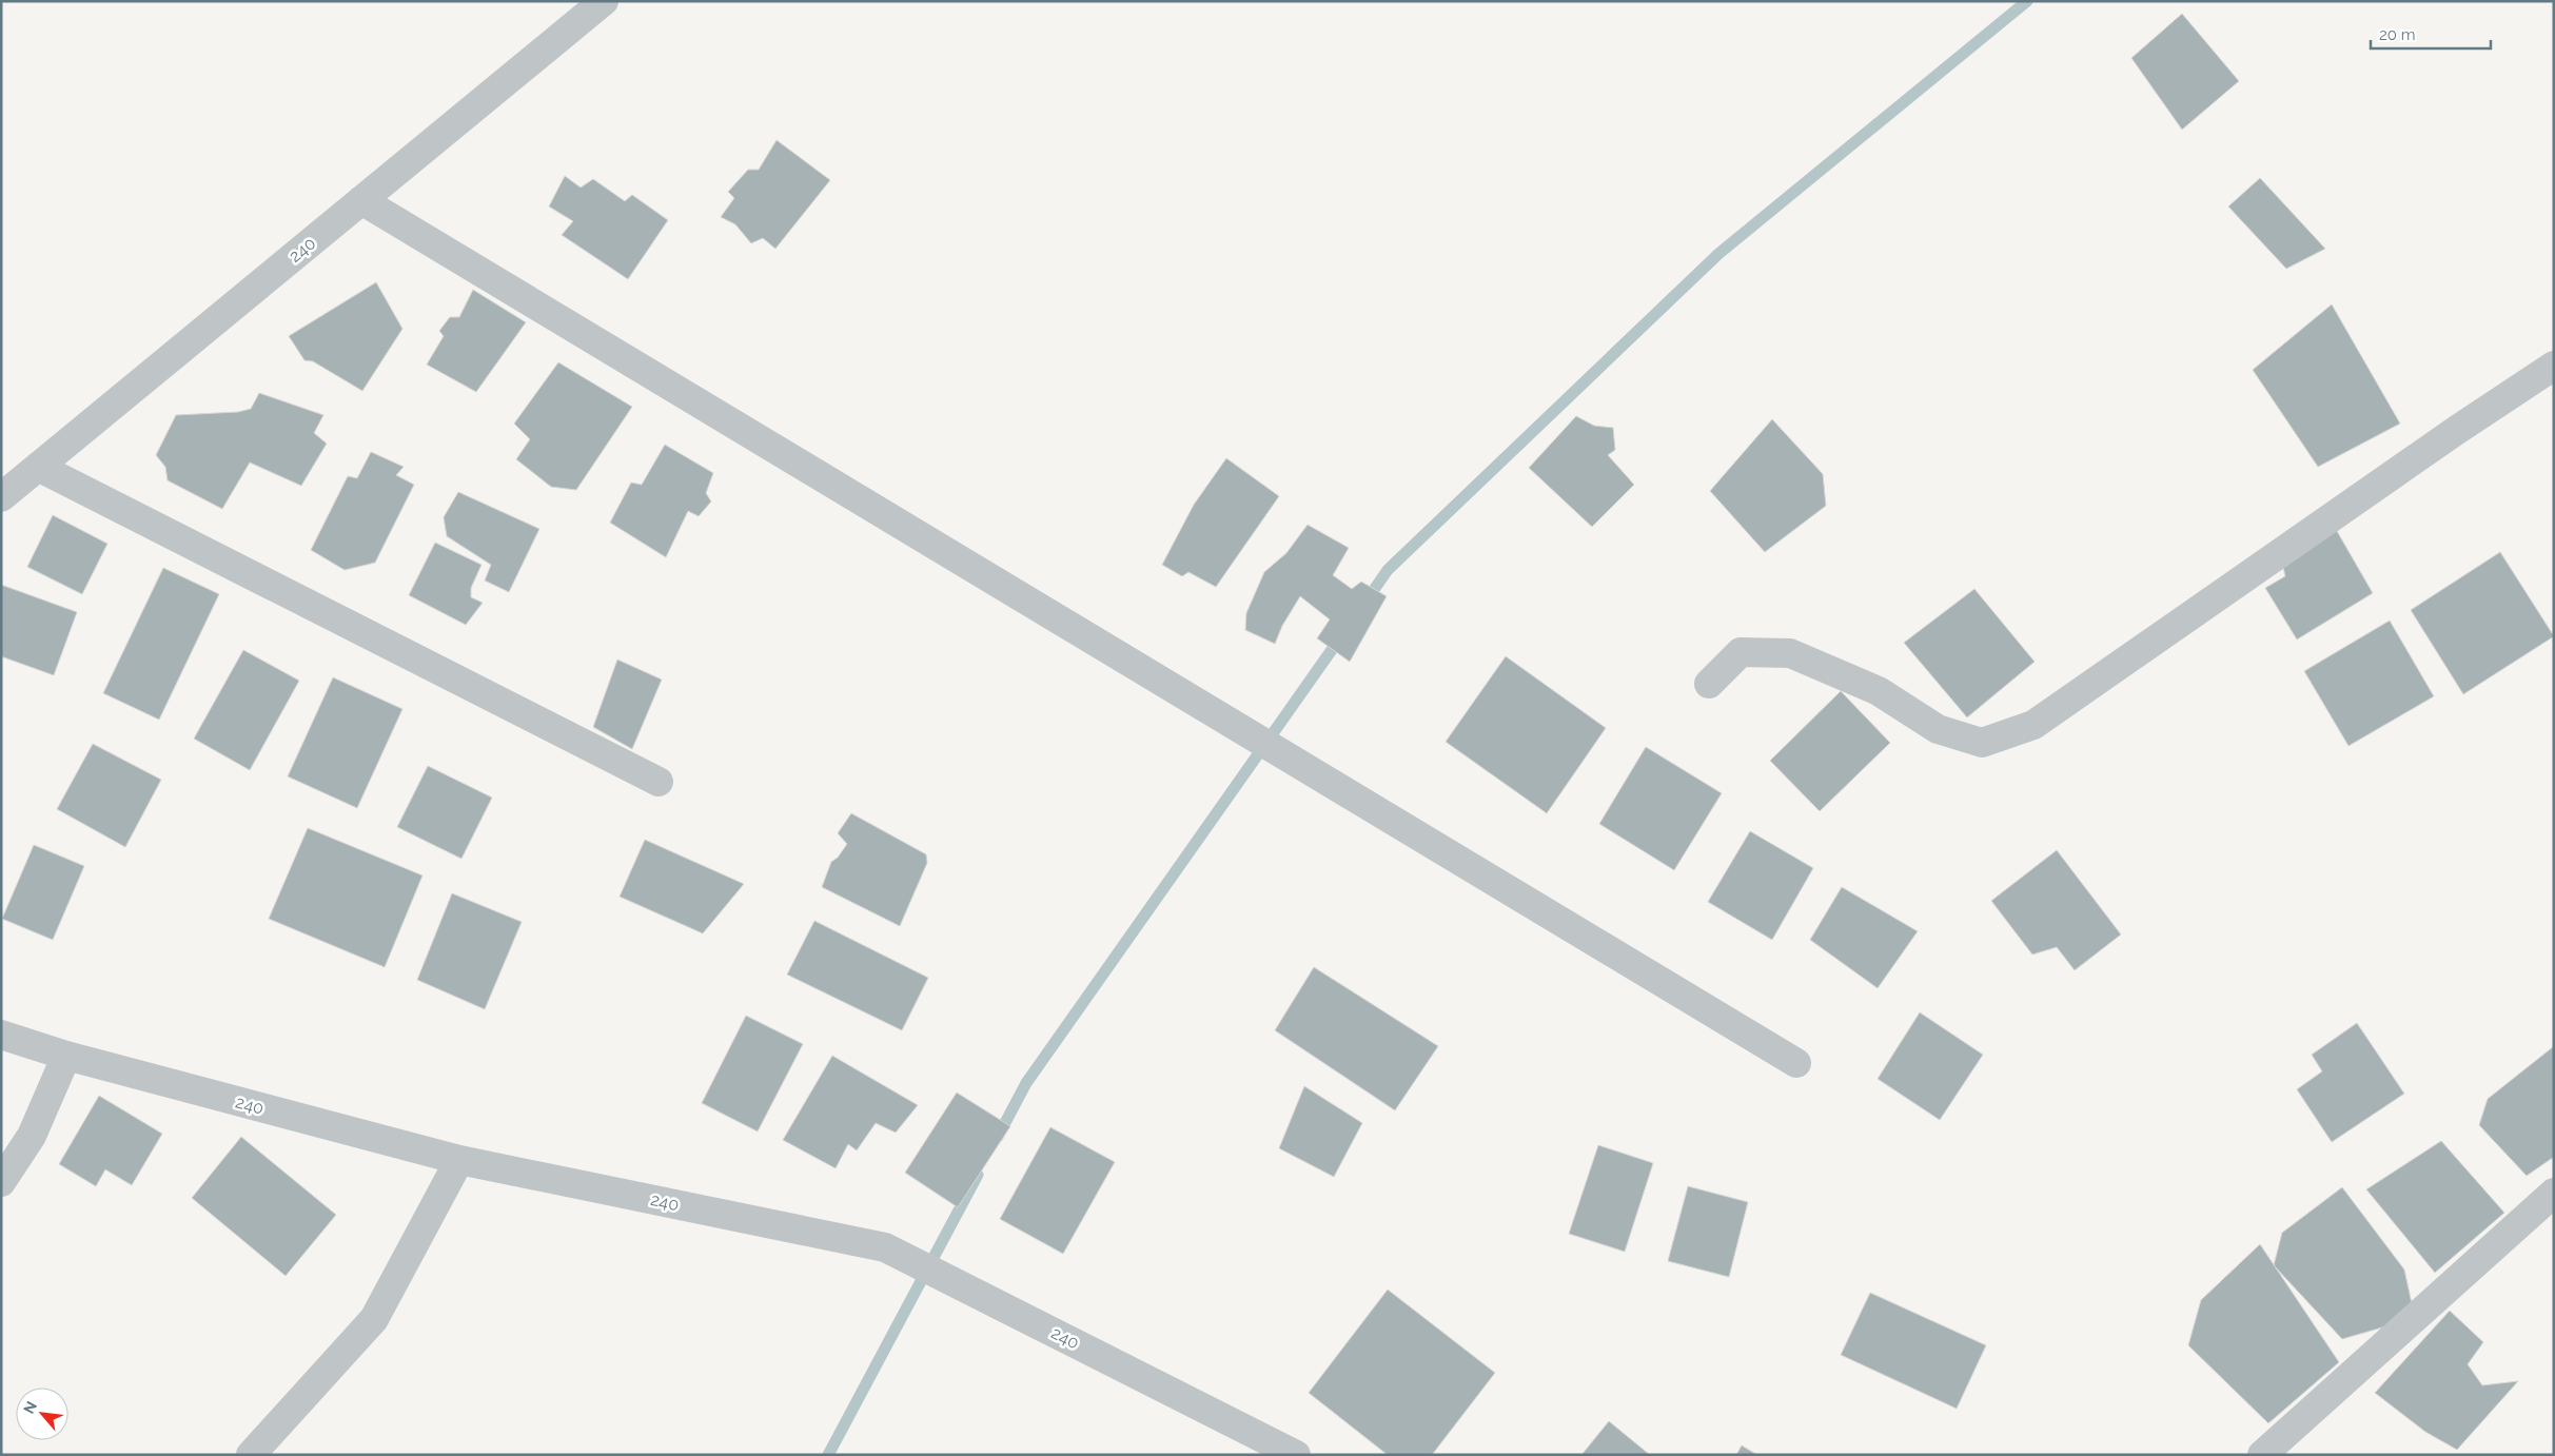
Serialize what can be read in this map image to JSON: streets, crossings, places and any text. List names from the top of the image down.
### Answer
{
  "streets": {
    "street": ["240"]
  },
  "scale_bar": "20 m",
  "north": "top left"
}
